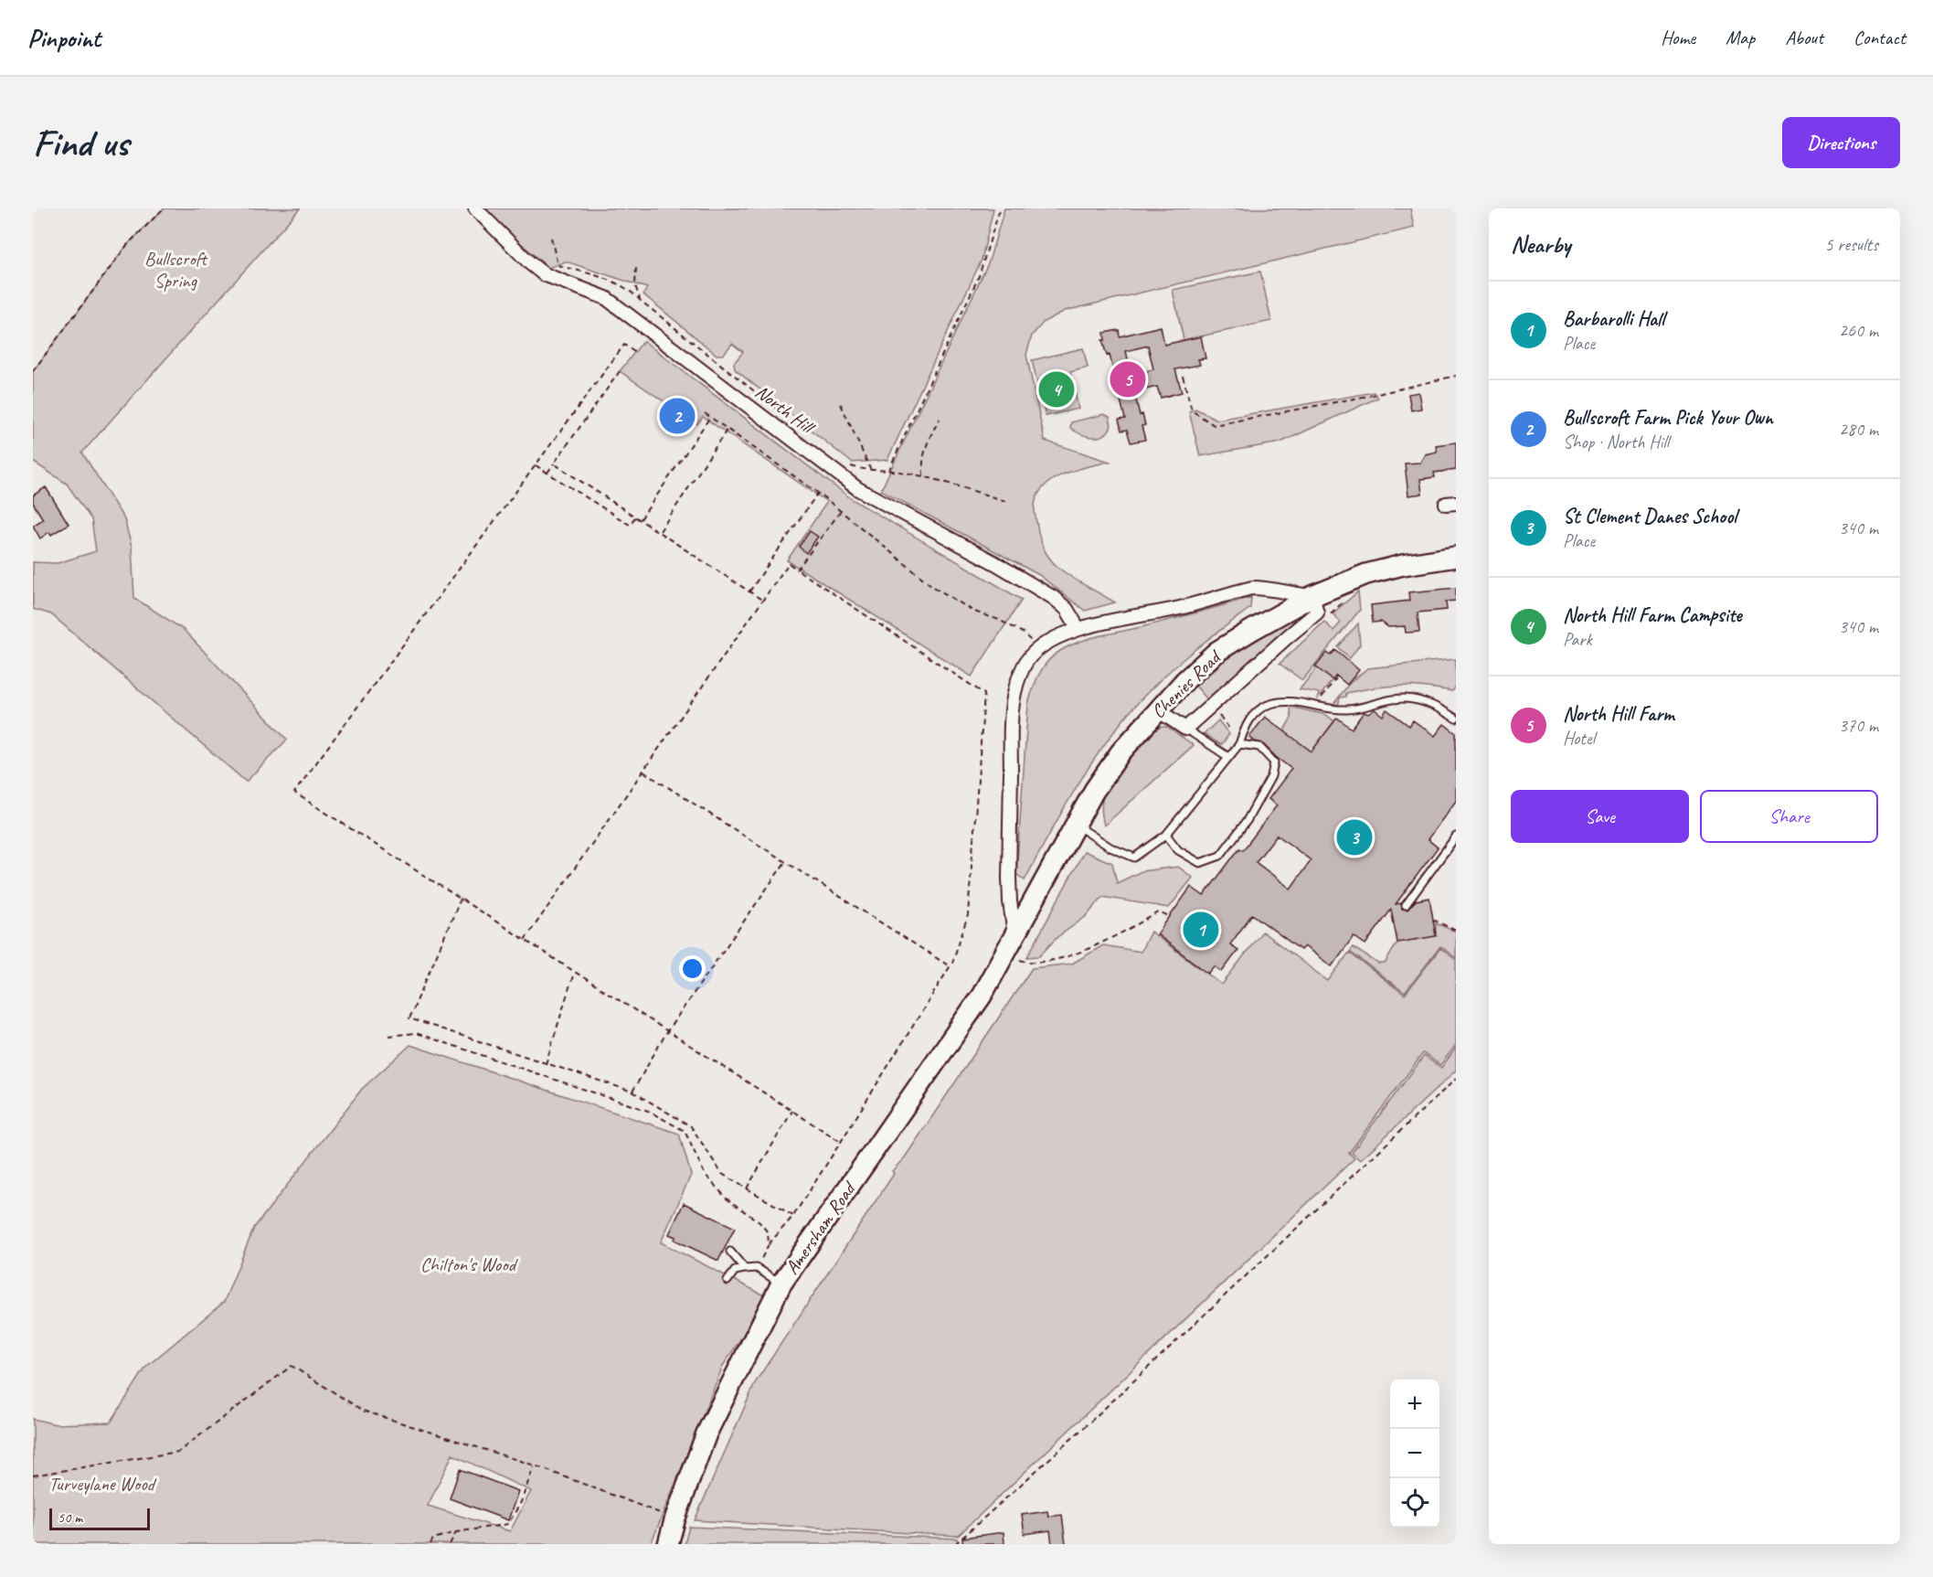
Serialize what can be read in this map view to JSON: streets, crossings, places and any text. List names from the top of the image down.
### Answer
{
  "streets": {
    "main road": ["Chenies Road", "Amersham Road"],
    "street": ["North Hill"]
  },
  "crossings": [
    ["Chenies Road", "Amersham Road"]
  ],
  "parks": ["Bullscroft Spring", "Chilton's Wood", "Turveylane Wood"],
  "scale_bar": "50 m",
  "page": {
    "header": "Pinpoint",
    "nav": [
      "Home",
      "Map",
      "About",
      "Contact"
    ],
    "buttons": [
      "Directions",
      ["Save", "Share"]
    ],
    "title": "Find us",
    "heading": ["Nearby", "5 results"],
    "list": [
      {
        "mark": "1",
        "name": "Barbarolli Hall",
        "note": "Place",
        "value": "260 m"
      },
      {
        "mark": "2",
        "name": "Bullscroft Farm Pick Your Own",
        "note": "Shop · North Hill",
        "value": "280 m"
      },
      {
        "mark": "3",
        "name": "St Clement Danes School",
        "note": "Place",
        "value": "340 m"
      },
      {
        "mark": "4",
        "name": "North Hill Farm Campsite",
        "note": "Park",
        "value": "340 m"
      },
      {
        "mark": "5",
        "name": "North Hill Farm",
        "note": "Hotel",
        "value": "370 m"
      }
    ],
    "pins": [
      "5",
      "4",
      "2",
      "3",
      "1"
    ],
    "map_buttons": ["+", "−"],
    "scale": "50 m"
  }
}
